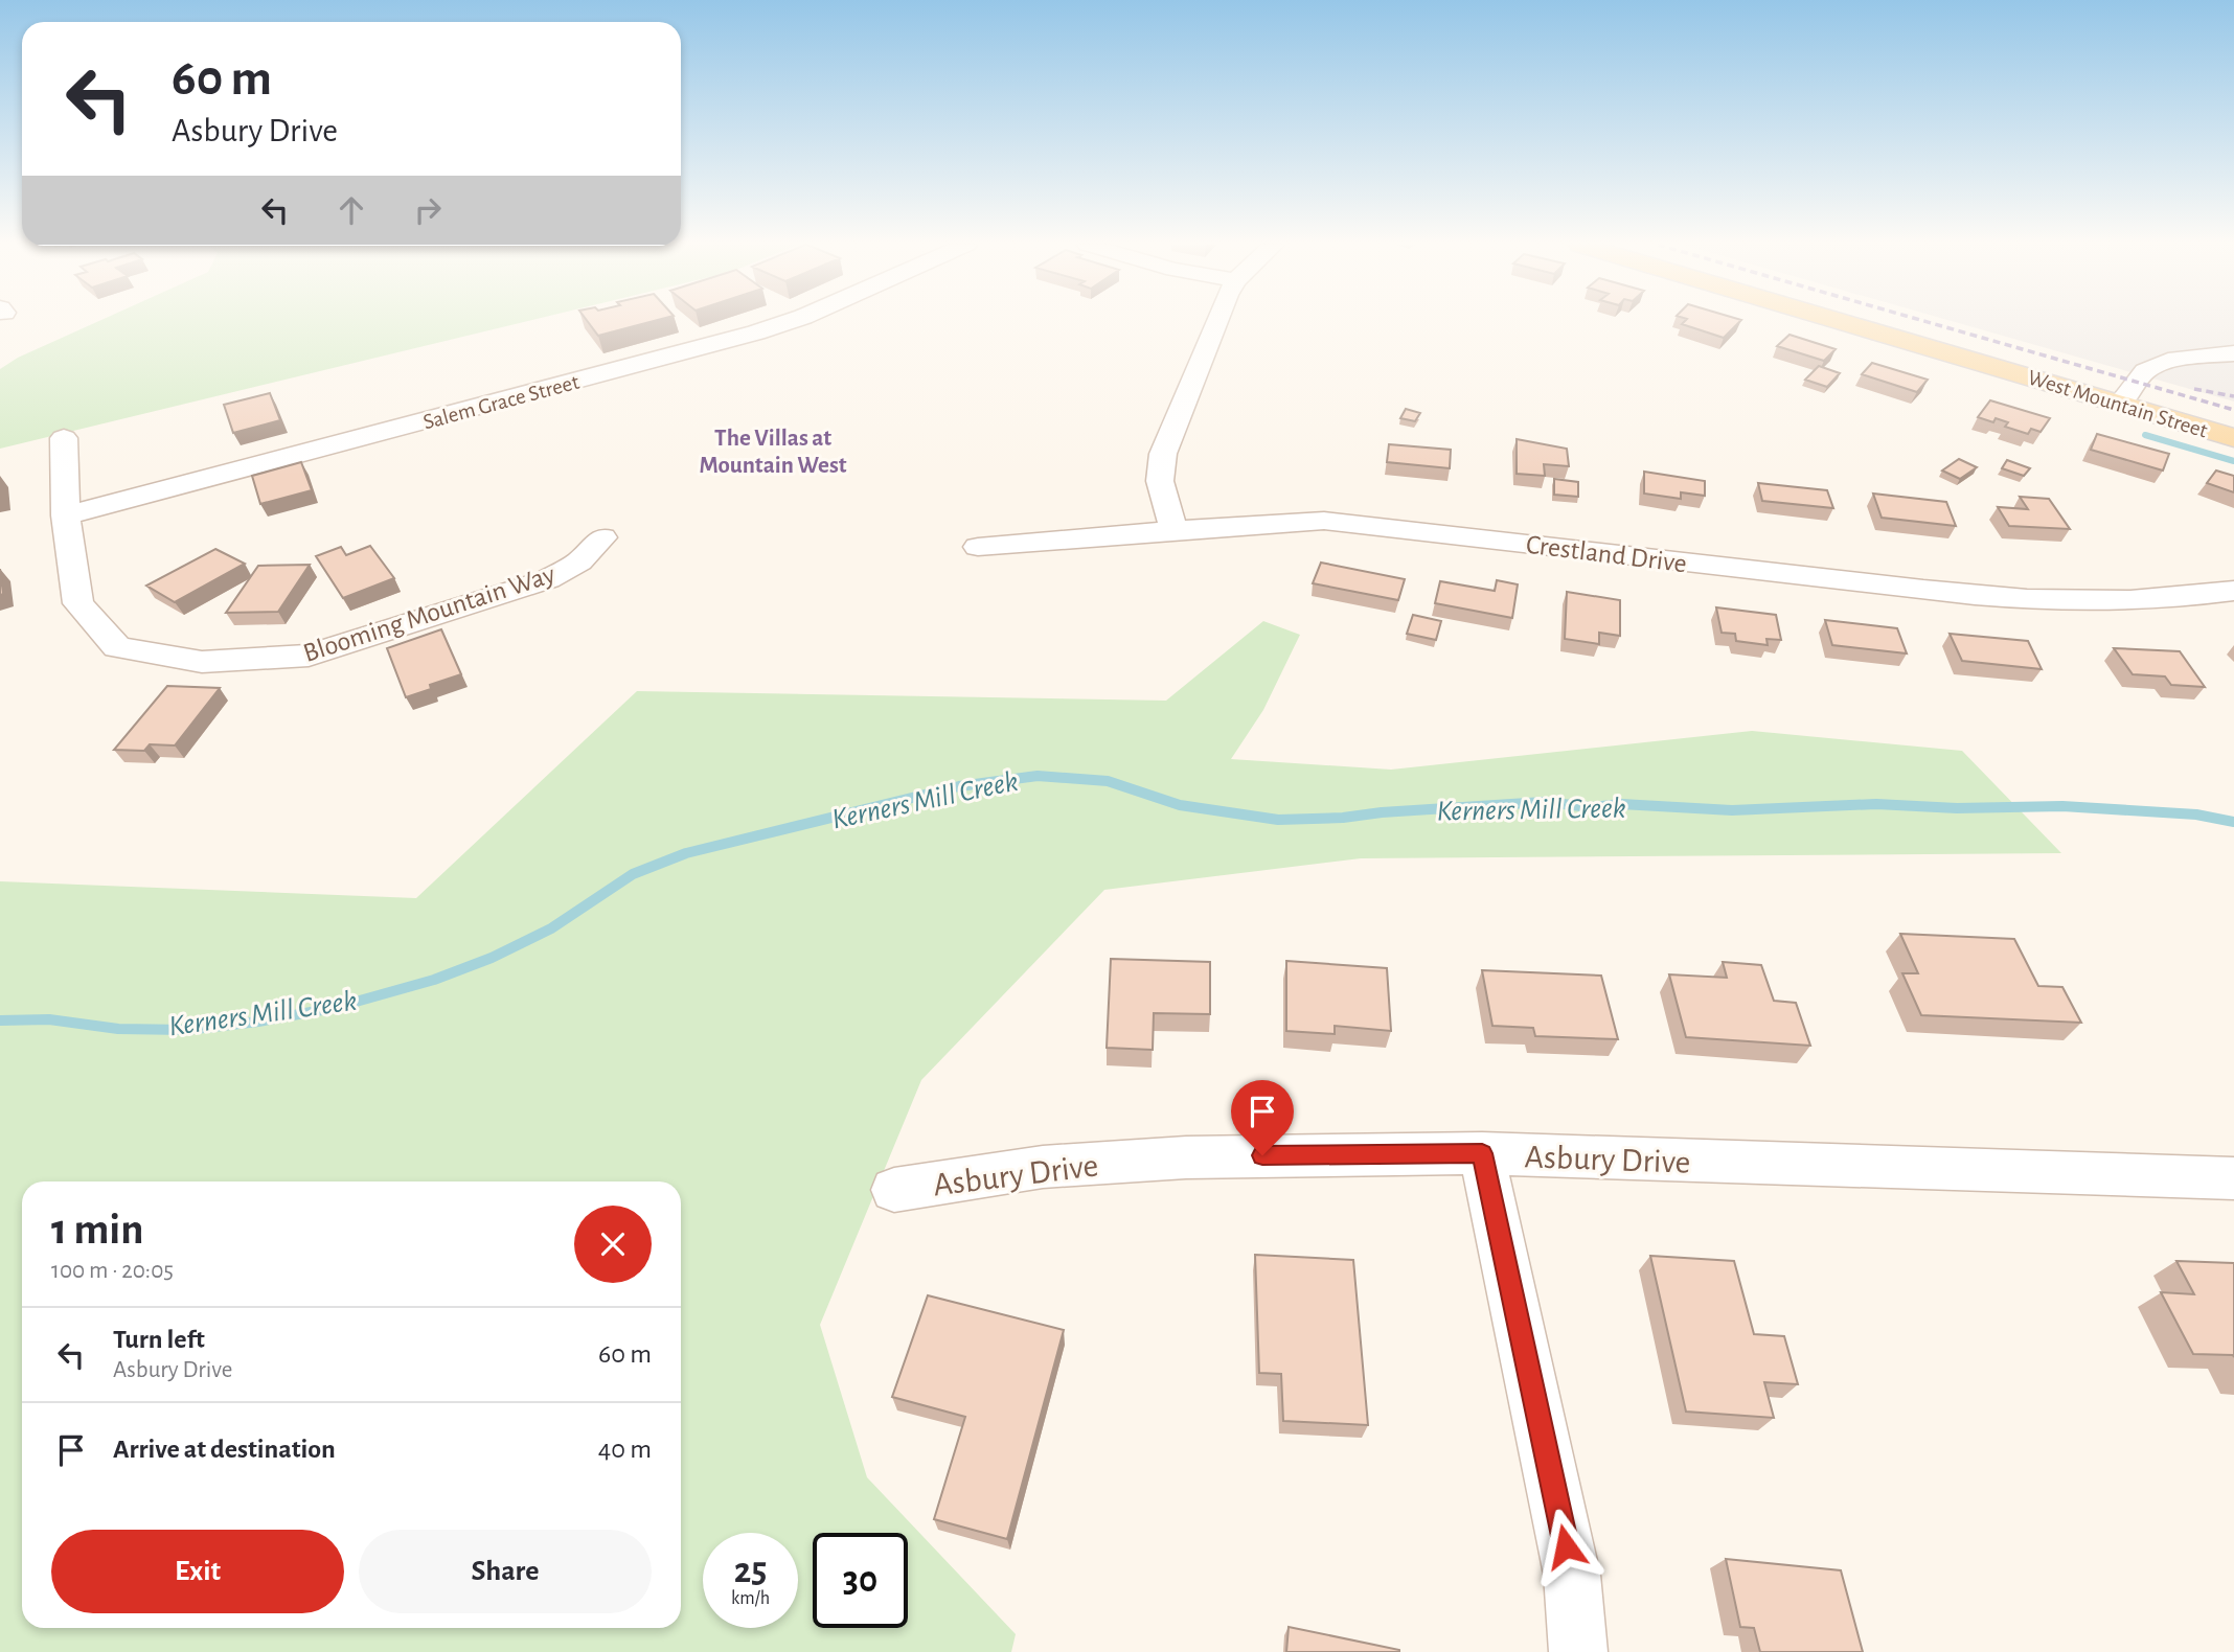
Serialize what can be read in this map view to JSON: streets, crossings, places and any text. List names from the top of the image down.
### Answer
{
  "streets": {
    "main road": ["West Mountain Street"],
    "street": [
      "Salem Grace Street",
      "Crestland Drive",
      "Blooming Mountain Way",
      "Asbury Drive"
    ]
  },
  "crossings": [
    ["Salem Grace Street", "Blooming Mountain Way"]
  ],
  "districts": ["The Villas at Mountain West"],
  "water": ["Kerners Mill Creek"],
  "page": {
    "turn": ["60 m", "Asbury Drive"],
    "heading": ["1 min", "100 m · 20:05"],
    "list": [
      {
        "name": "Turn left",
        "note": "Asbury Drive",
        "value": "60 m"
      },
      {
        "name": "Arrive at destination",
        "value": "40 m"
      }
    ],
    "buttons": ["Exit", "Share"],
    "speed": "25 km/h",
    "limit": "30"
  }
}
